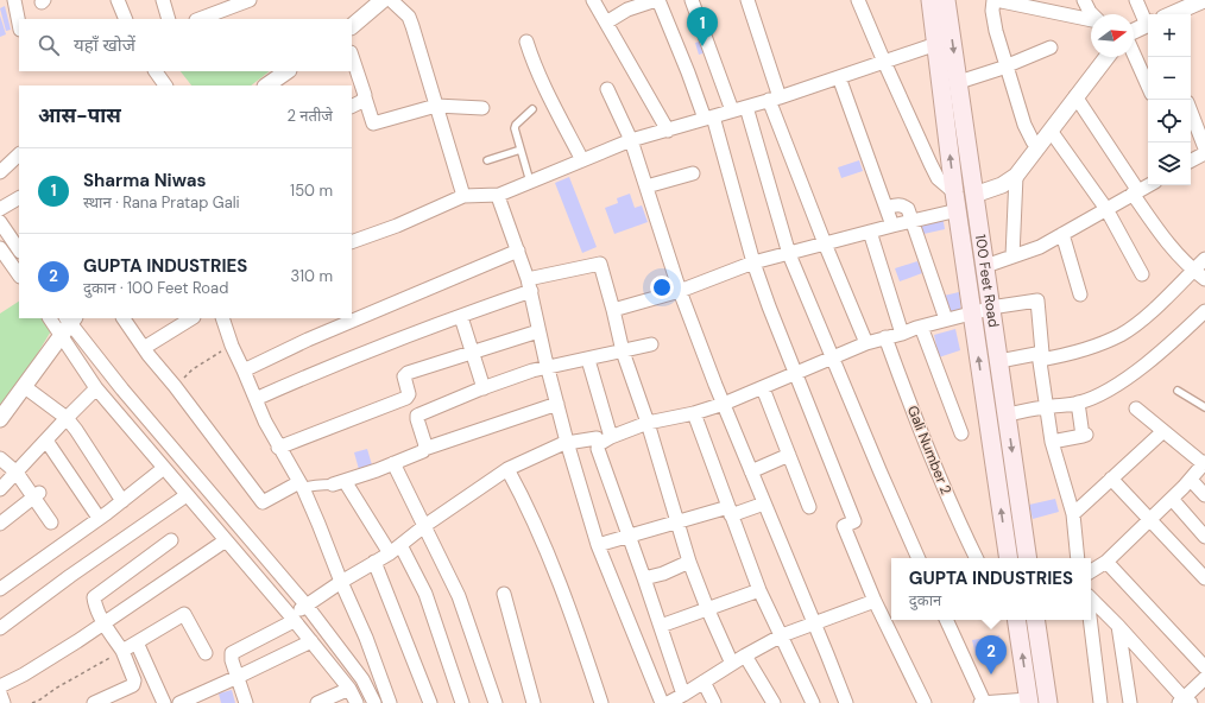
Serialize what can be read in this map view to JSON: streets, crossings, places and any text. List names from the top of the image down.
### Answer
{
  "streets": {
    "main road": ["100 Feet Road"],
    "street": ["Gali Number 2"]
  },
  "north": "right",
  "page": {
    "pins": ["1", "2"],
    "map_buttons": ["+", "−"],
    "search": "यहाँ खोजें",
    "heading": ["आस-पास", "2 नतीजे"],
    "list": [
      {
        "mark": "1",
        "name": "Sharma Niwas",
        "note": "स्थान · Rana Pratap Gali",
        "value": "150 m"
      },
      {
        "mark": "2",
        "name": "GUPTA INDUSTRIES",
        "note": "दुकान · 100 Feet Road",
        "value": "310 m"
      }
    ],
    "popup": ["GUPTA INDUSTRIES", "दुकान"]
  }
}
